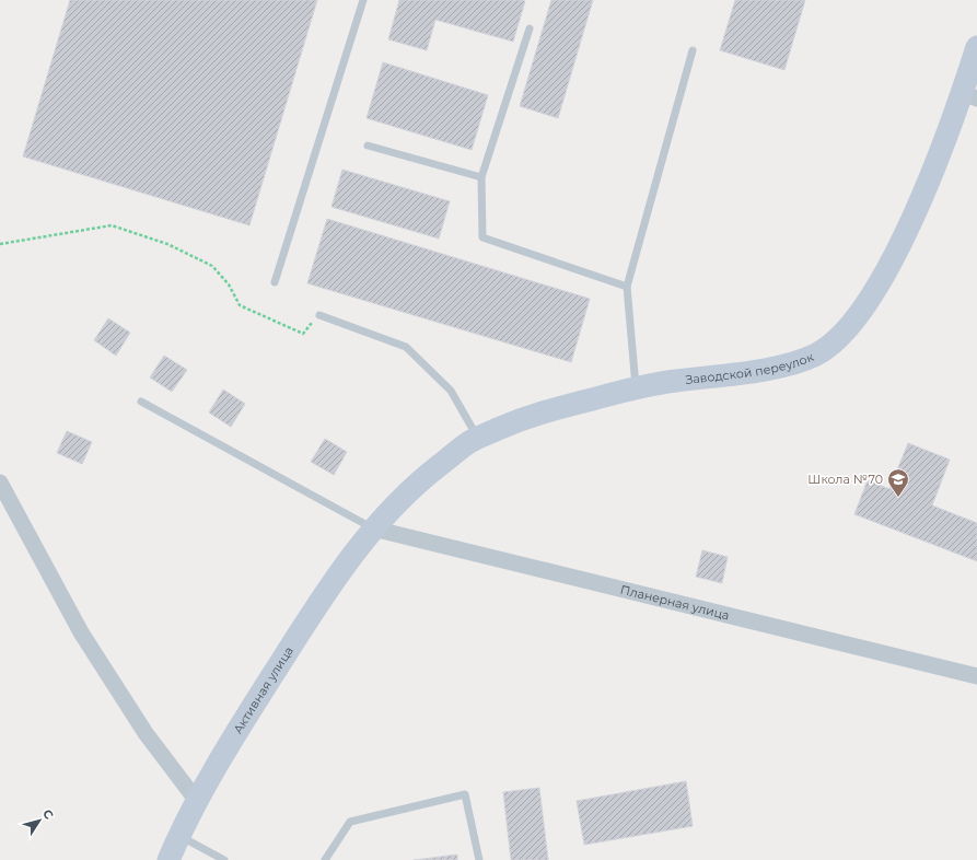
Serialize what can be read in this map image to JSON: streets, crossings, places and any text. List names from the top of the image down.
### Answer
{
  "streets": {
    "main road": ["Заводской переулок", "Активная улица"],
    "street": ["Планерная улица"]
  },
  "crossings": [
    ["Заводской переулок", "Планерная улица"],
    ["Заводской переулок", "Активная улица"],
    ["Планерная улица", "Активная улица"]
  ],
  "places": {
    "school or university": ["Школа №70"]
  },
  "north": "top right"
}
